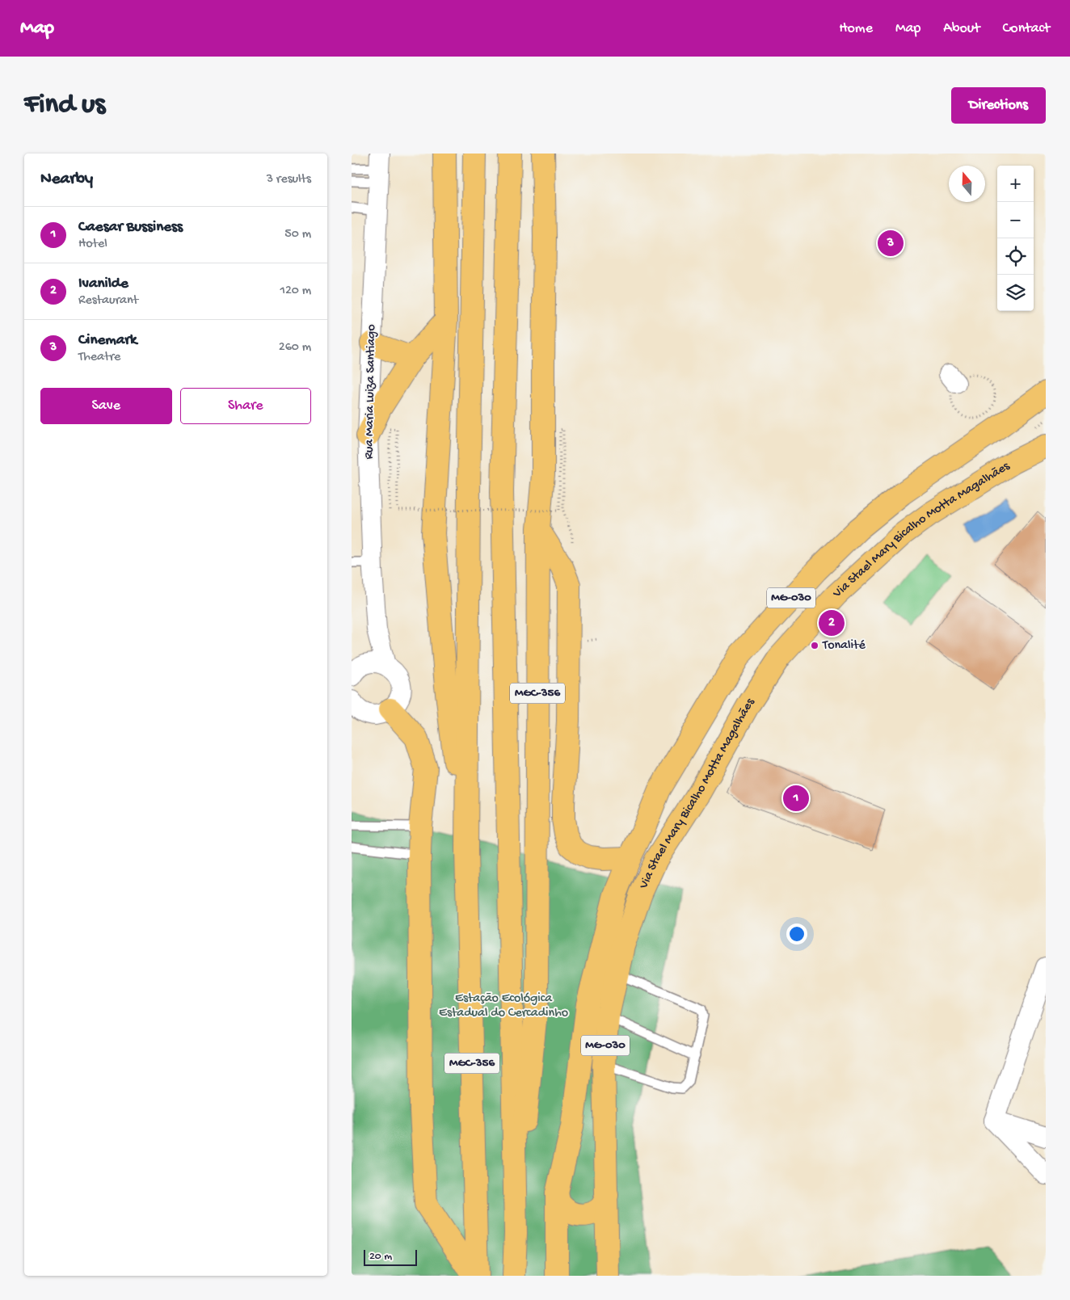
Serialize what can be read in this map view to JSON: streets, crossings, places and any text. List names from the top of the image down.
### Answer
{
  "streets": {
    "highway": ["Via Stael Mary Bicalho Motta Magalhães", "MG-030", "MGC-356"],
    "street": ["Rua Maria Luiza Santiago"]
  },
  "parks": ["Estação Ecológica Estadual do Cercadinho"],
  "places": ["Tonalité"],
  "scale_bar": "20 m",
  "north": "top",
  "page": {
    "header": "Map",
    "nav": [
      "Home",
      "Map",
      "About",
      "Contact"
    ],
    "buttons": [
      "Directions",
      ["Save", "Share"]
    ],
    "title": "Find us",
    "heading": ["Nearby", "3 results"],
    "map_buttons": ["+", "−"],
    "list": [
      {
        "mark": "1",
        "name": "Caesar Bussiness",
        "note": "Hotel",
        "value": "50 m"
      },
      {
        "mark": "2",
        "name": "Ivanilde",
        "note": "Restaurant",
        "value": "120 m"
      },
      {
        "mark": "3",
        "name": "Cinemark",
        "note": "Theatre",
        "value": "260 m"
      }
    ],
    "pins": ["3", "2", "1"],
    "scale": "20 m"
  }
}
